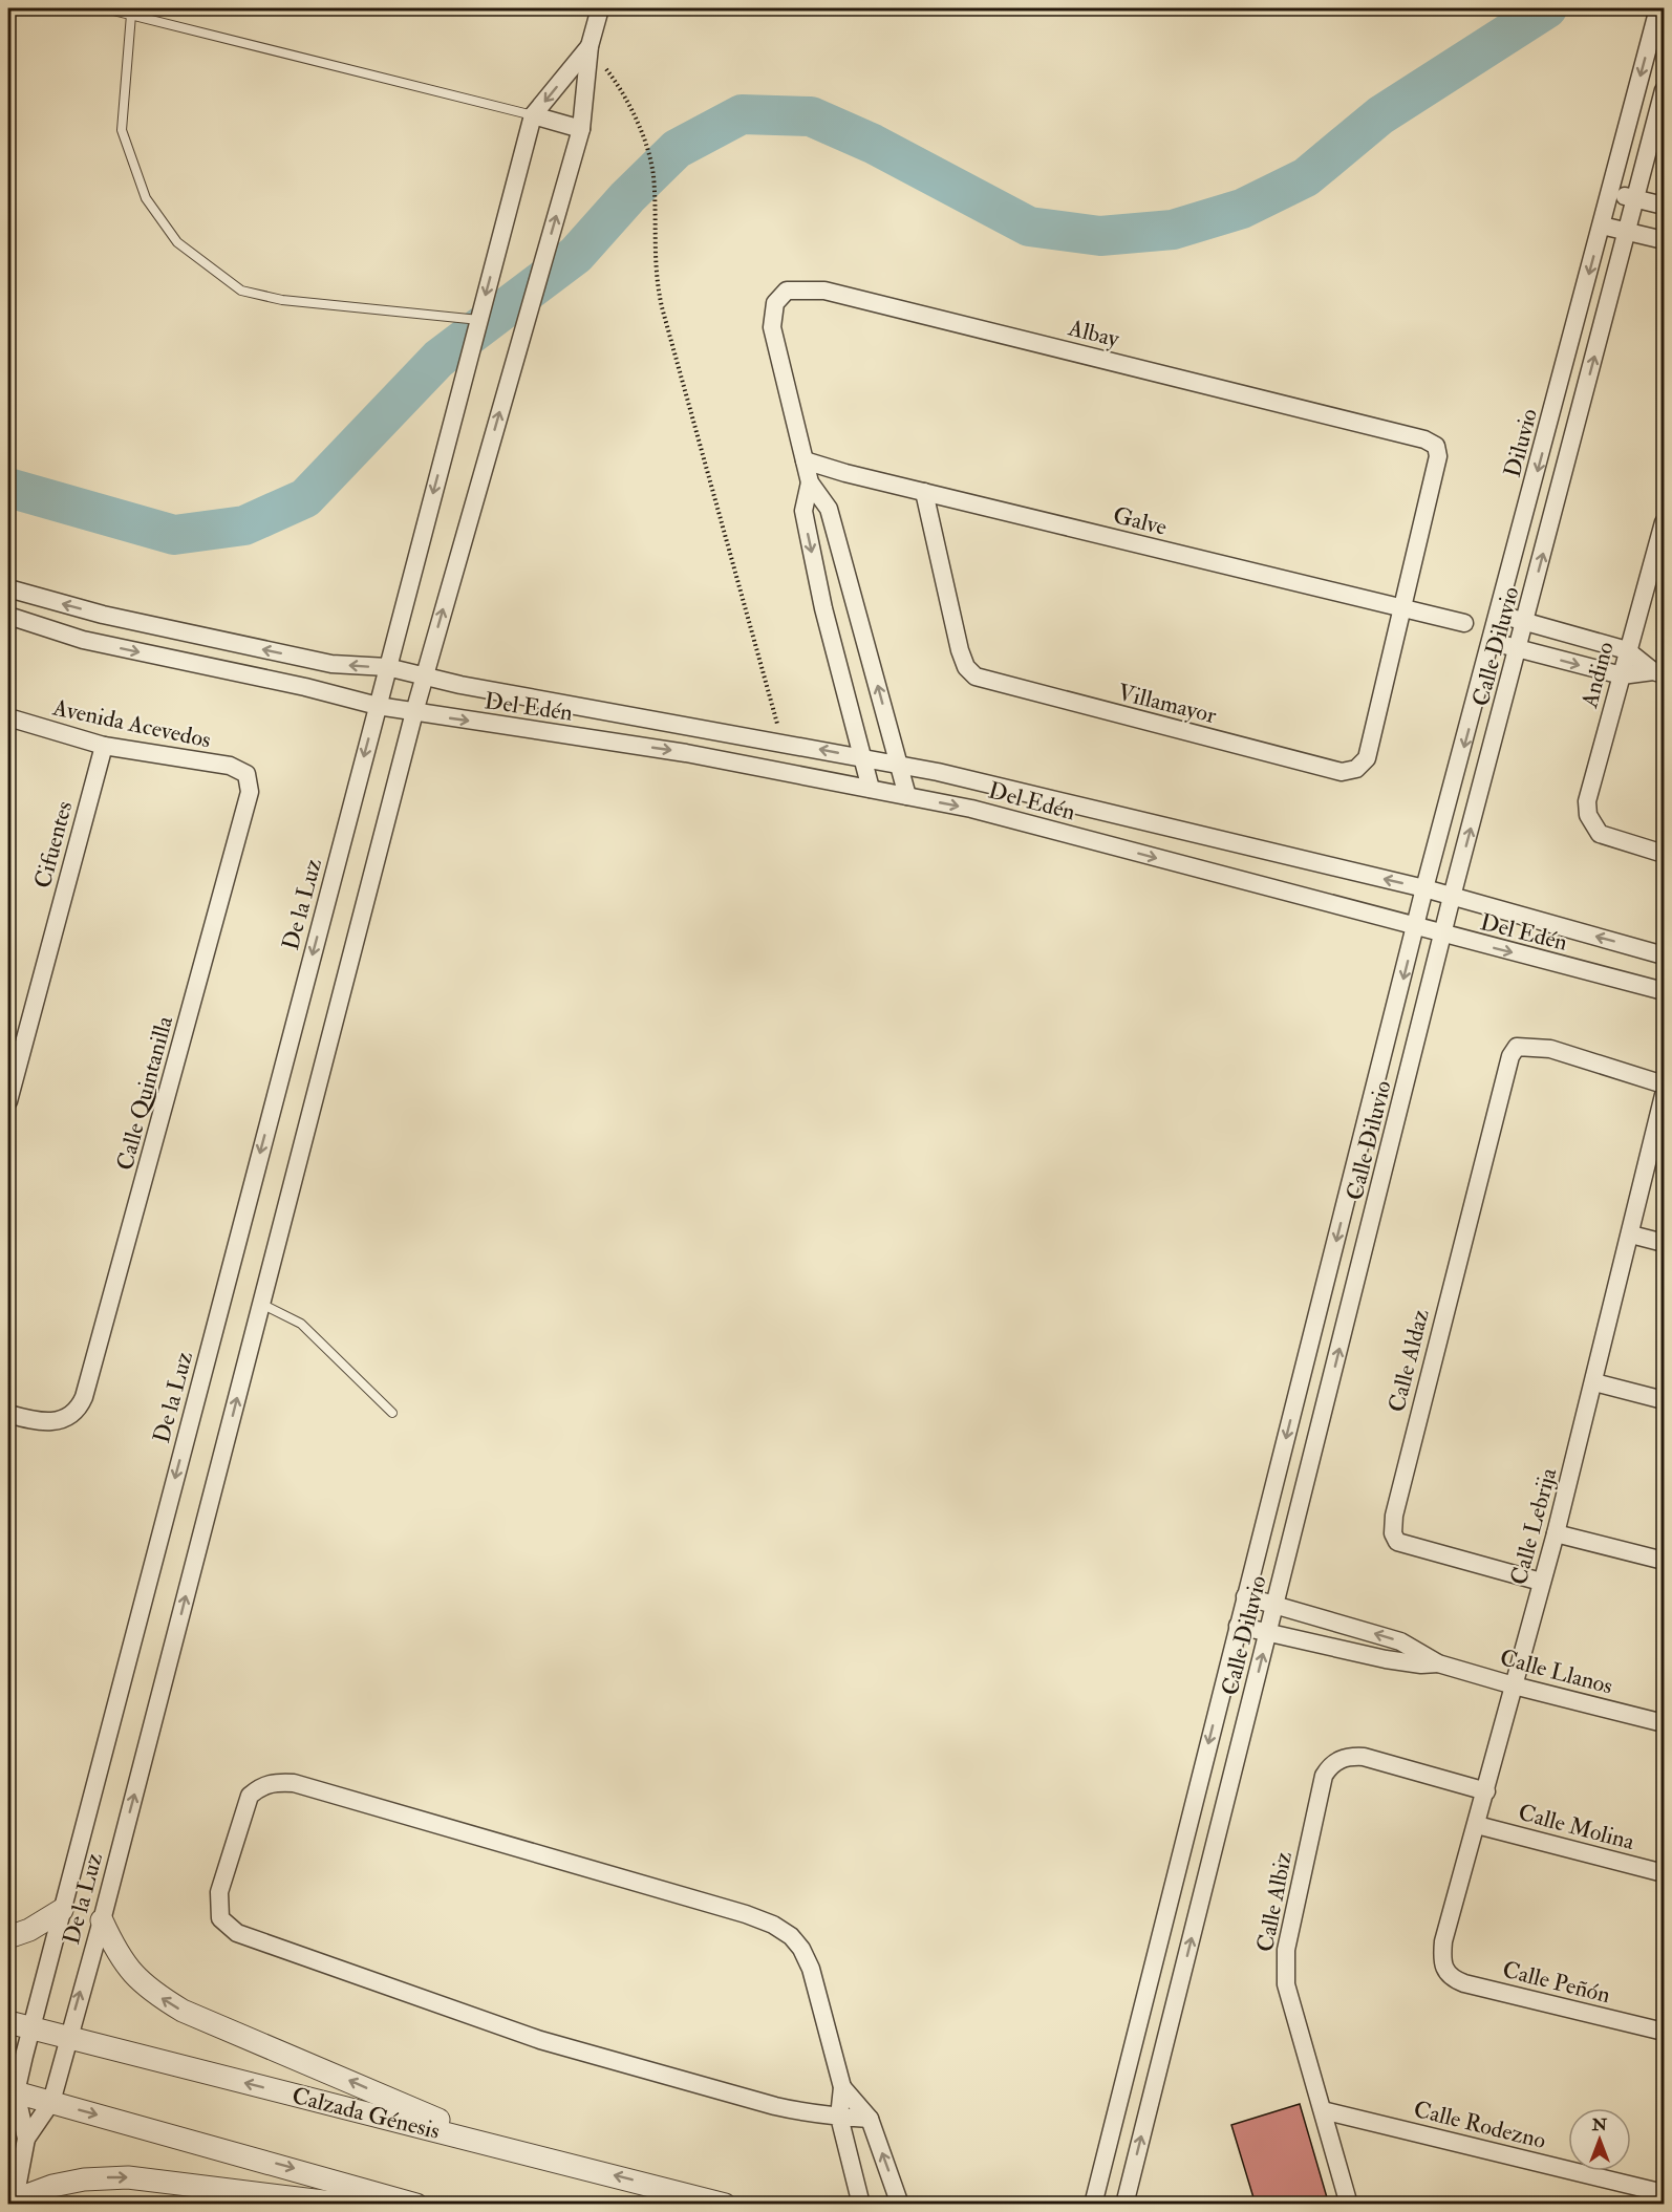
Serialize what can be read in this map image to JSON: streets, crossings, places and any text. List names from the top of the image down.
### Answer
{
  "streets": {
    "street": [
      "Albay",
      "Diluvio",
      "Galve",
      "Calle Diluvio",
      "Andino",
      "Villamayor",
      "Del Edén",
      "Avenida Acevedos",
      "Cifuentes",
      "De la Luz",
      "Calle Quintanilla",
      "Calle Aldaz",
      "Calle Lebrija",
      "Calle Llanos",
      "Calle Molina",
      "Calle Albiz",
      "Calle Peñón",
      "Calzada Génesis",
      "Calle Rodezno"
    ]
  },
  "crossings": [
    ["Albay", "Galve"],
    ["Albay", "Villamayor"],
    ["Albay", "Del Edén"],
    ["Diluvio", "Del Edén"],
    ["Galve", "Villamayor"],
    ["Calle Diluvio", "Del Edén"],
    ["Del Edén", "De la Luz"],
    ["Avenida Acevedos", "Cifuentes"],
    ["Avenida Acevedos", "Calle Quintanilla"],
    ["De la Luz", "Calzada Génesis"],
    ["Calle Aldaz", "Calle Lebrija"],
    ["Calle Lebrija", "Calle Llanos"],
    ["Calle Lebrija", "Calle Molina"],
    ["Calle Lebrija", "Calle Albiz"],
    ["Calle Lebrija", "Calle Peñón"],
    ["Calle Albiz", "Calle Rodezno"]
  ],
  "one_way": ["Diluvio", "Calle Diluvio"],
  "north": "top"
}
